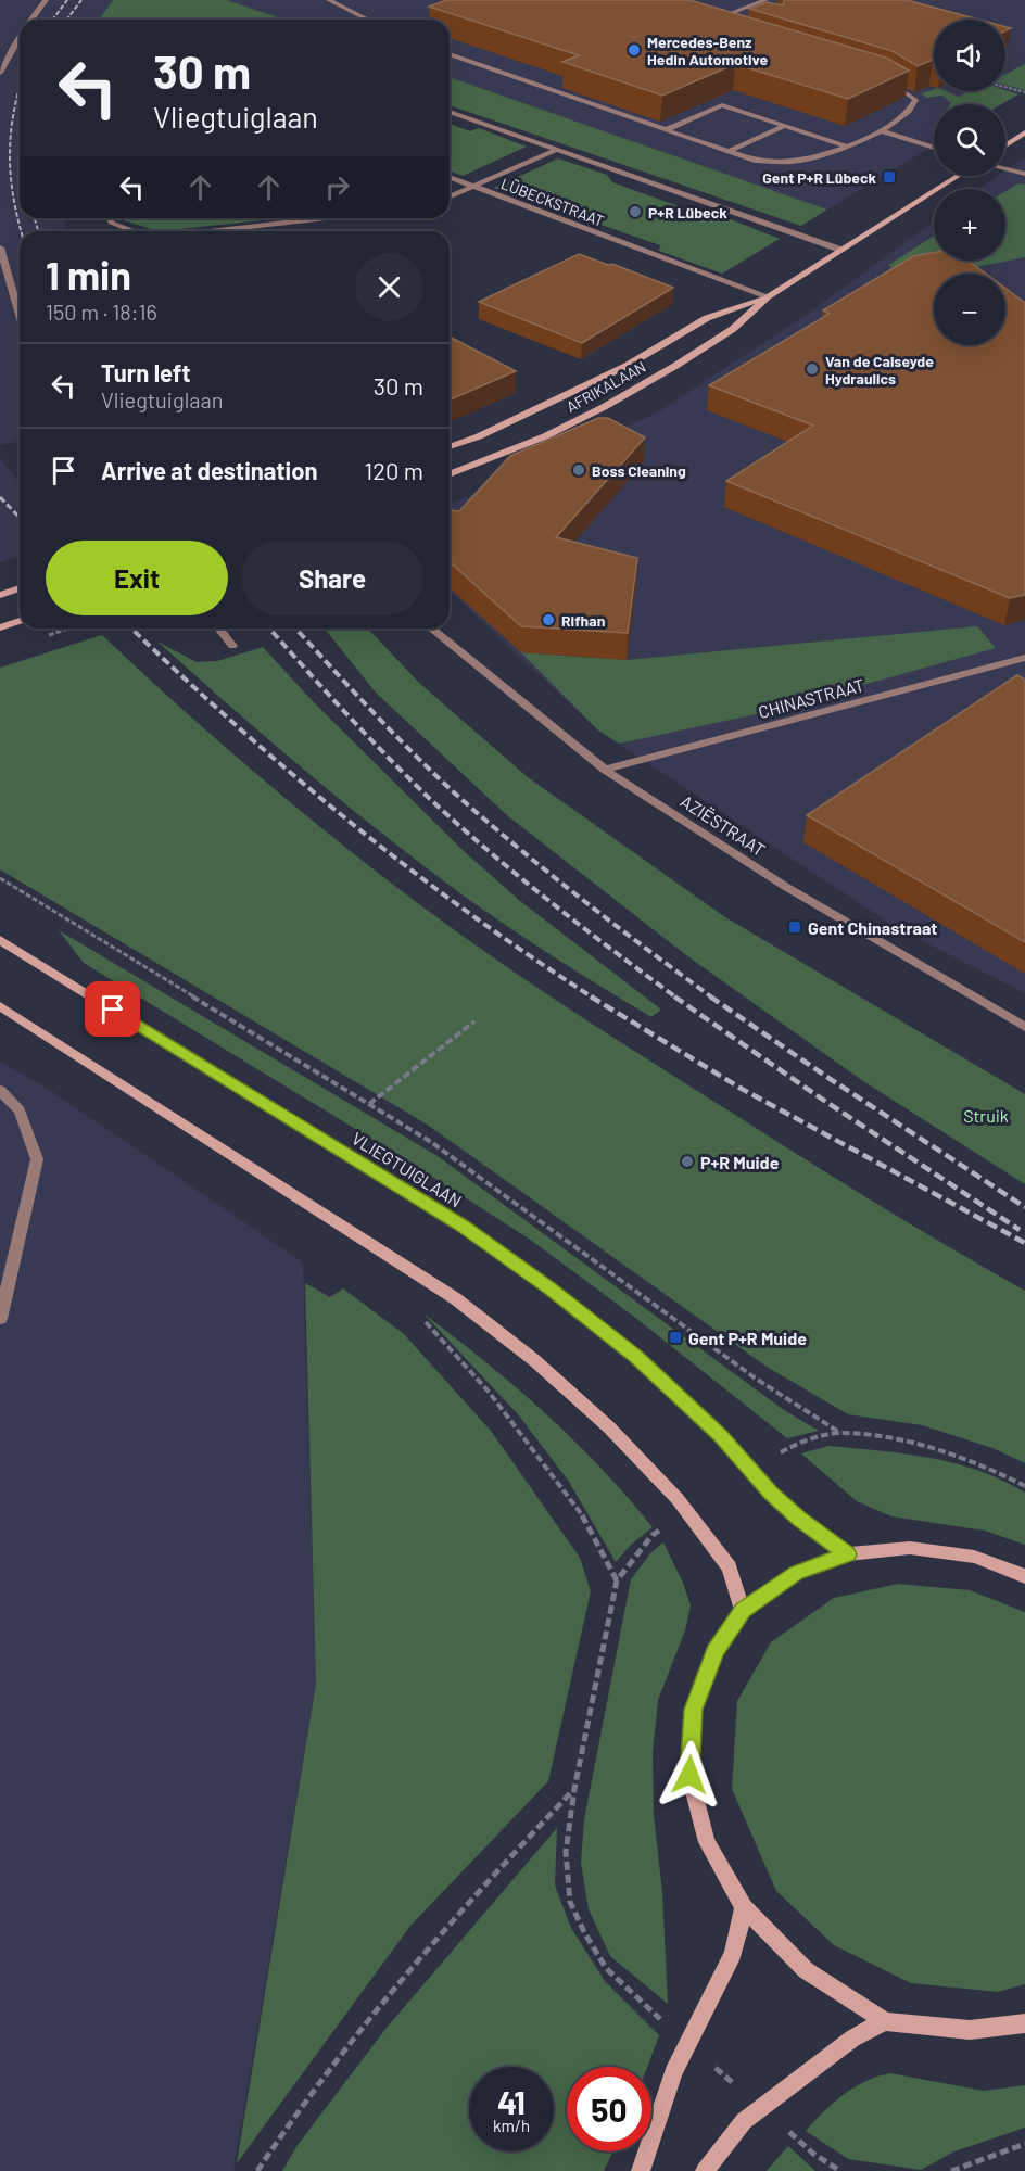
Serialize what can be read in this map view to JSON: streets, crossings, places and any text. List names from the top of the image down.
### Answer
{
  "streets": {
    "main road": ["AFRIKALAAN", "VLIEGTUIGLAAN"],
    "street": ["LÜBECKSTRAAT", "CHINASTRAAT", "AZIËSTRAAT"]
  },
  "crossings": [
    ["LÜBECKSTRAAT", "AFRIKALAAN"],
    ["CHINASTRAAT", "AZIËSTRAAT"]
  ],
  "parks": ["Struik"],
  "places": {
    "other": [
      "Mercedes-Benz Hedin Automotive",
      "P+R Lübeck",
      "Van de Calseyde Hydraulics",
      "Boss Cleaning",
      "Rifhan",
      "P+R Muide"
    ],
    "transit": ["Gent P+R Lübeck", "Gent Chinastraat", "Gent P+R Muide"]
  },
  "page": {
    "map_buttons": ["+", "−"],
    "turn": ["30 m", "Vliegtuiglaan"],
    "heading": ["1 min", "150 m · 18:16"],
    "list": [
      {
        "name": "Turn left",
        "note": "Vliegtuiglaan",
        "value": "30 m"
      },
      {
        "name": "Arrive at destination",
        "value": "120 m"
      }
    ],
    "buttons": ["Exit", "Share"],
    "speed": "41 km/h",
    "limit": "50"
  }
}
